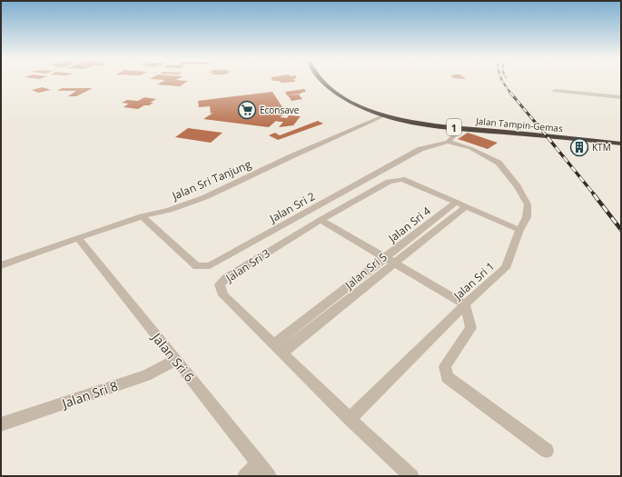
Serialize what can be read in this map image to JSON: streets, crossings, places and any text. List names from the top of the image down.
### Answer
{
  "streets": {
    "highway": ["Jalan Tampin-Gemas", "1"],
    "street": [
      "Jalan Sri Tanjung",
      "Jalan Sri 2",
      "Jalan Sri 4",
      "Jalan Sri 3",
      "Jalan Sri 5",
      "Jalan Sri 1",
      "Jalan Sri 6",
      "Jalan Sri 8"
    ]
  },
  "crossings": [
    ["Jalan Tampin-Gemas", "Jalan Sri Tanjung"],
    ["Jalan Sri Tanjung", "Jalan Sri 2"],
    ["Jalan Sri Tanjung", "Jalan Sri 6"],
    ["Jalan Sri 2", "Jalan Sri 1"],
    ["Jalan Sri 4", "Jalan Sri 3"],
    ["Jalan Sri 4", "Jalan Sri 5"],
    ["Jalan Sri 3", "Jalan Sri 5"],
    ["Jalan Sri 3", "Jalan Sri 1"],
    ["Jalan Sri 6", "Jalan Sri 8"]
  ],
  "places": {
    "supermarket": ["Econsave"],
    "building": ["KTM"]
  }
}
